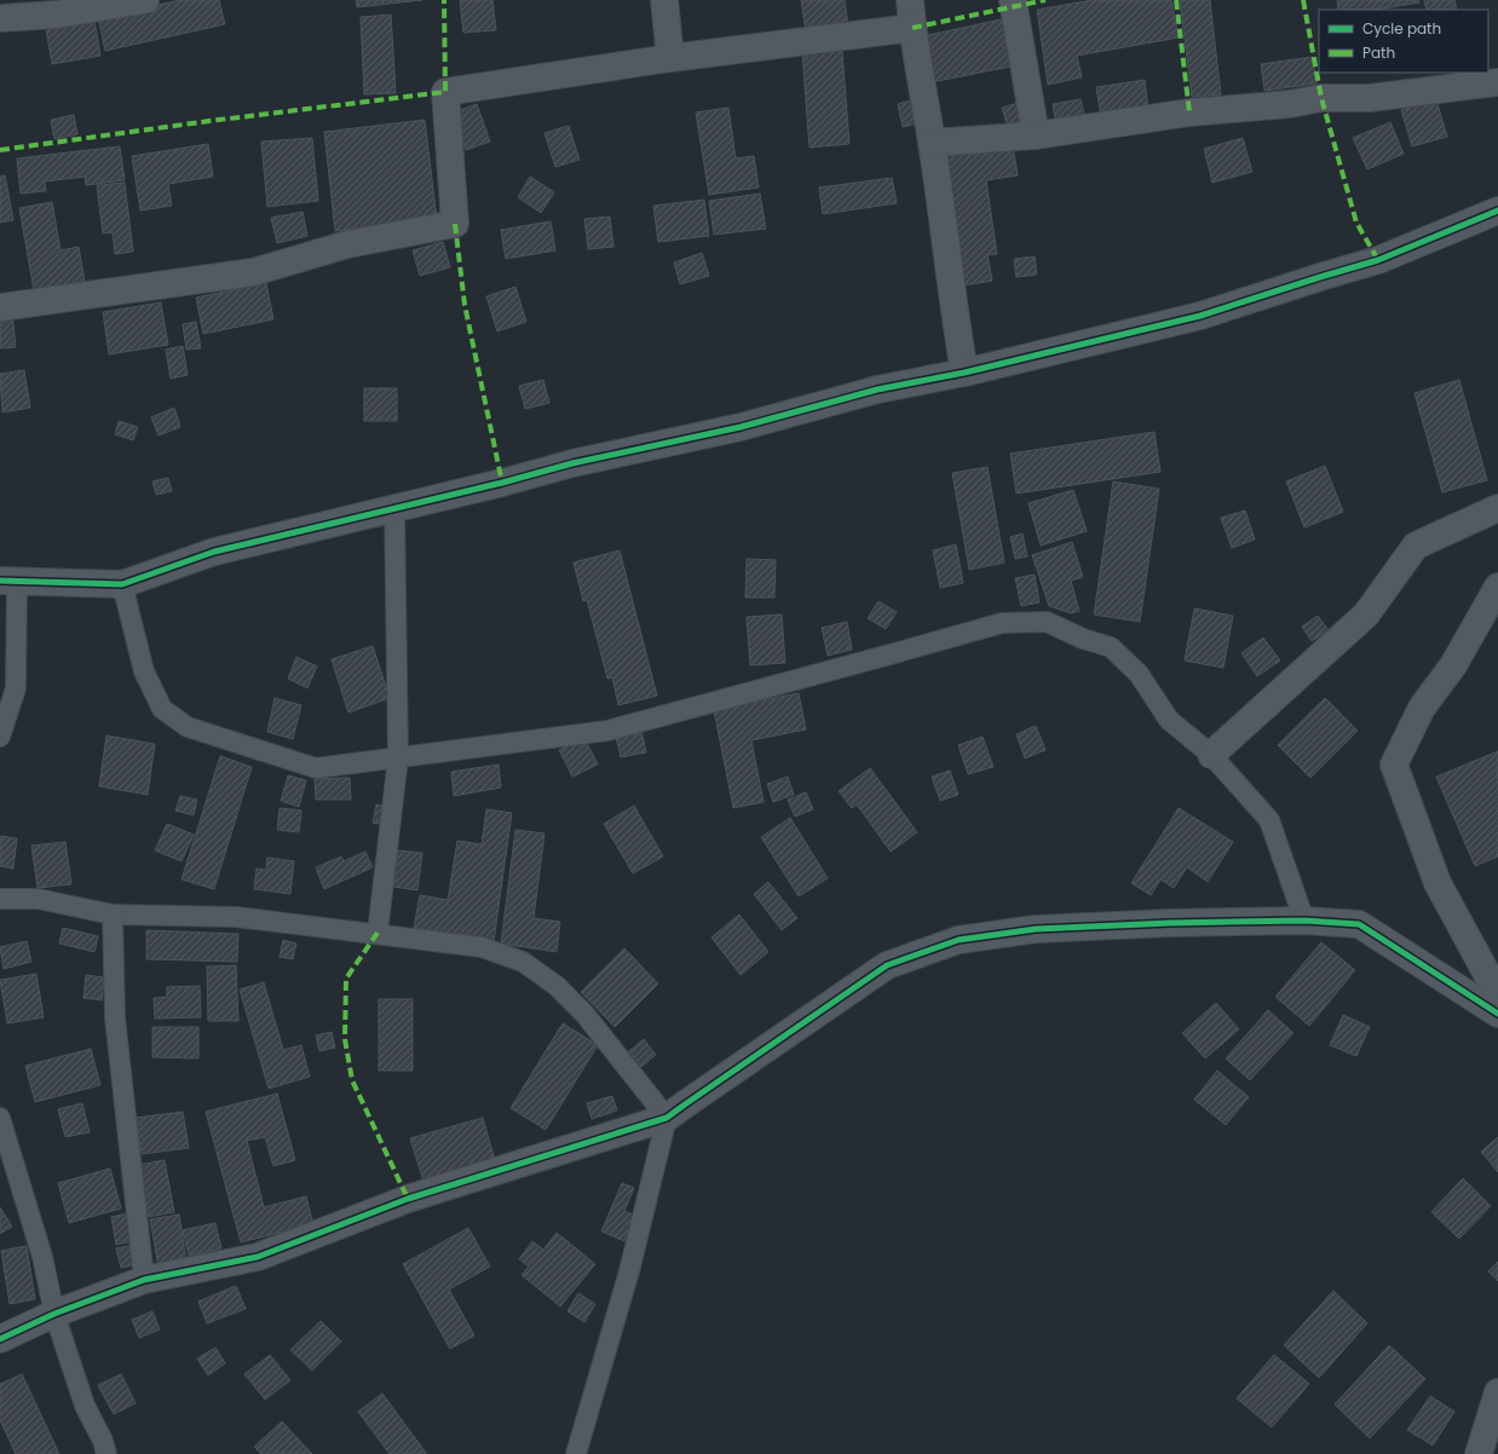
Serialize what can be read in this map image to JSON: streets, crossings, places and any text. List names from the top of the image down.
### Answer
{
  "legend": ["Cycle path", "Path"]
}
